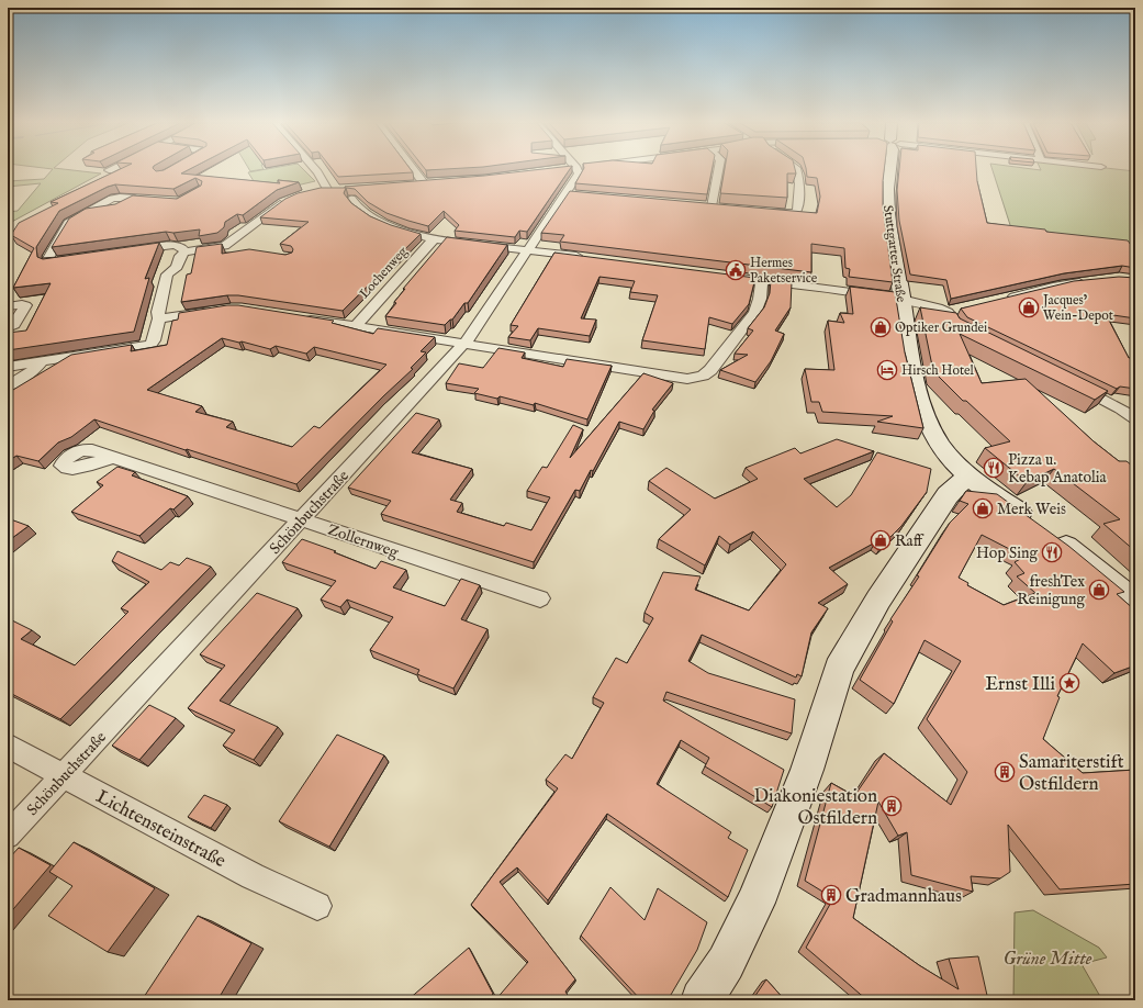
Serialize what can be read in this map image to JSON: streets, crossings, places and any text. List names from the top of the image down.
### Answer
{
  "streets": {
    "main road": ["Stuttgarter Straße"],
    "street": [
      "Lochenweg",
      "Schönbuchstraße",
      "Zollernweg",
      "Lichtensteinstraße"
    ]
  },
  "crossings": [
    ["Schönbuchstraße", "Zollernweg"],
    ["Schönbuchstraße", "Lichtensteinstraße"]
  ],
  "parks": ["Grüne Mitte"],
  "places": {
    "public building": ["Hermes Paketservice"],
    "shop": [
      "Jacques’ Wein-Depot",
      "Optiker Grundei",
      "Merk Weis",
      "Raff",
      "freshTex Reinigung"
    ],
    "hotel": ["Hirsch Hotel"],
    "restaurant": ["Pizza u. Kebap Anatolia", "Hop Sing"],
    "place": ["Ernst Illi"],
    "building": ["Samariterstift Ostfildern", "Diakoniestation Ostfildern", "Gradmannhaus"]
  }
}
